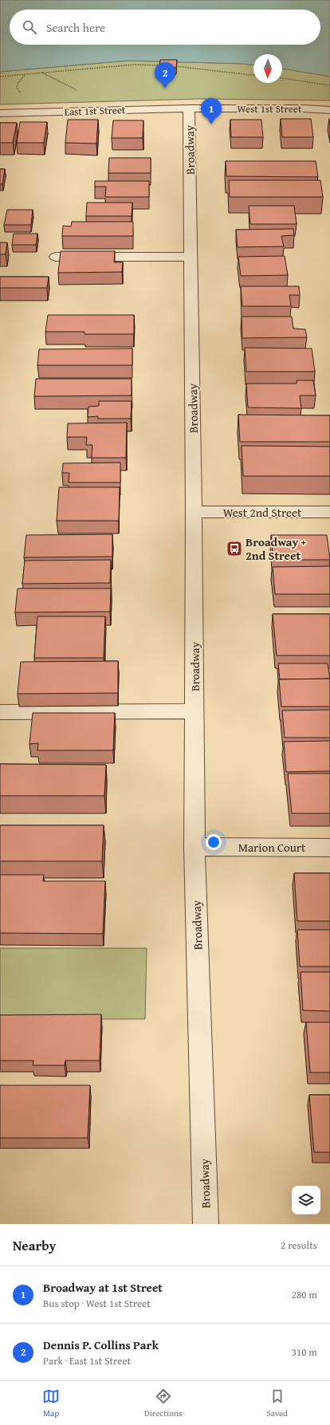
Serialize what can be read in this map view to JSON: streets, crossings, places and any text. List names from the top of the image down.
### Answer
{
  "streets": {
    "street": [
      "West 1st Street",
      "East 1st Street",
      "Broadway",
      "West 2nd Street",
      "Marion Court"
    ]
  },
  "crossings": [
    ["West 1st Street", "East 1st Street"],
    ["West 1st Street", "Broadway"],
    ["East 1st Street", "Broadway"],
    ["Broadway", "West 2nd Street"],
    ["Broadway", "Marion Court"]
  ],
  "places": {
    "bus stop": ["Broadway + 2nd Street"]
  },
  "north": "bottom",
  "page": {
    "search": "Search here",
    "pins": ["2", "1"],
    "heading": ["Nearby", "2 results"],
    "list": [
      {
        "mark": "1",
        "name": "Broadway at 1st Street",
        "note": "Bus stop · West 1st Street",
        "value": "280 m"
      },
      {
        "mark": "2",
        "name": "Dennis P. Collins Park",
        "note": "Park · East 1st Street",
        "value": "310 m"
      }
    ],
    "nav": ["Map", "Directions", "Saved"]
  }
}
